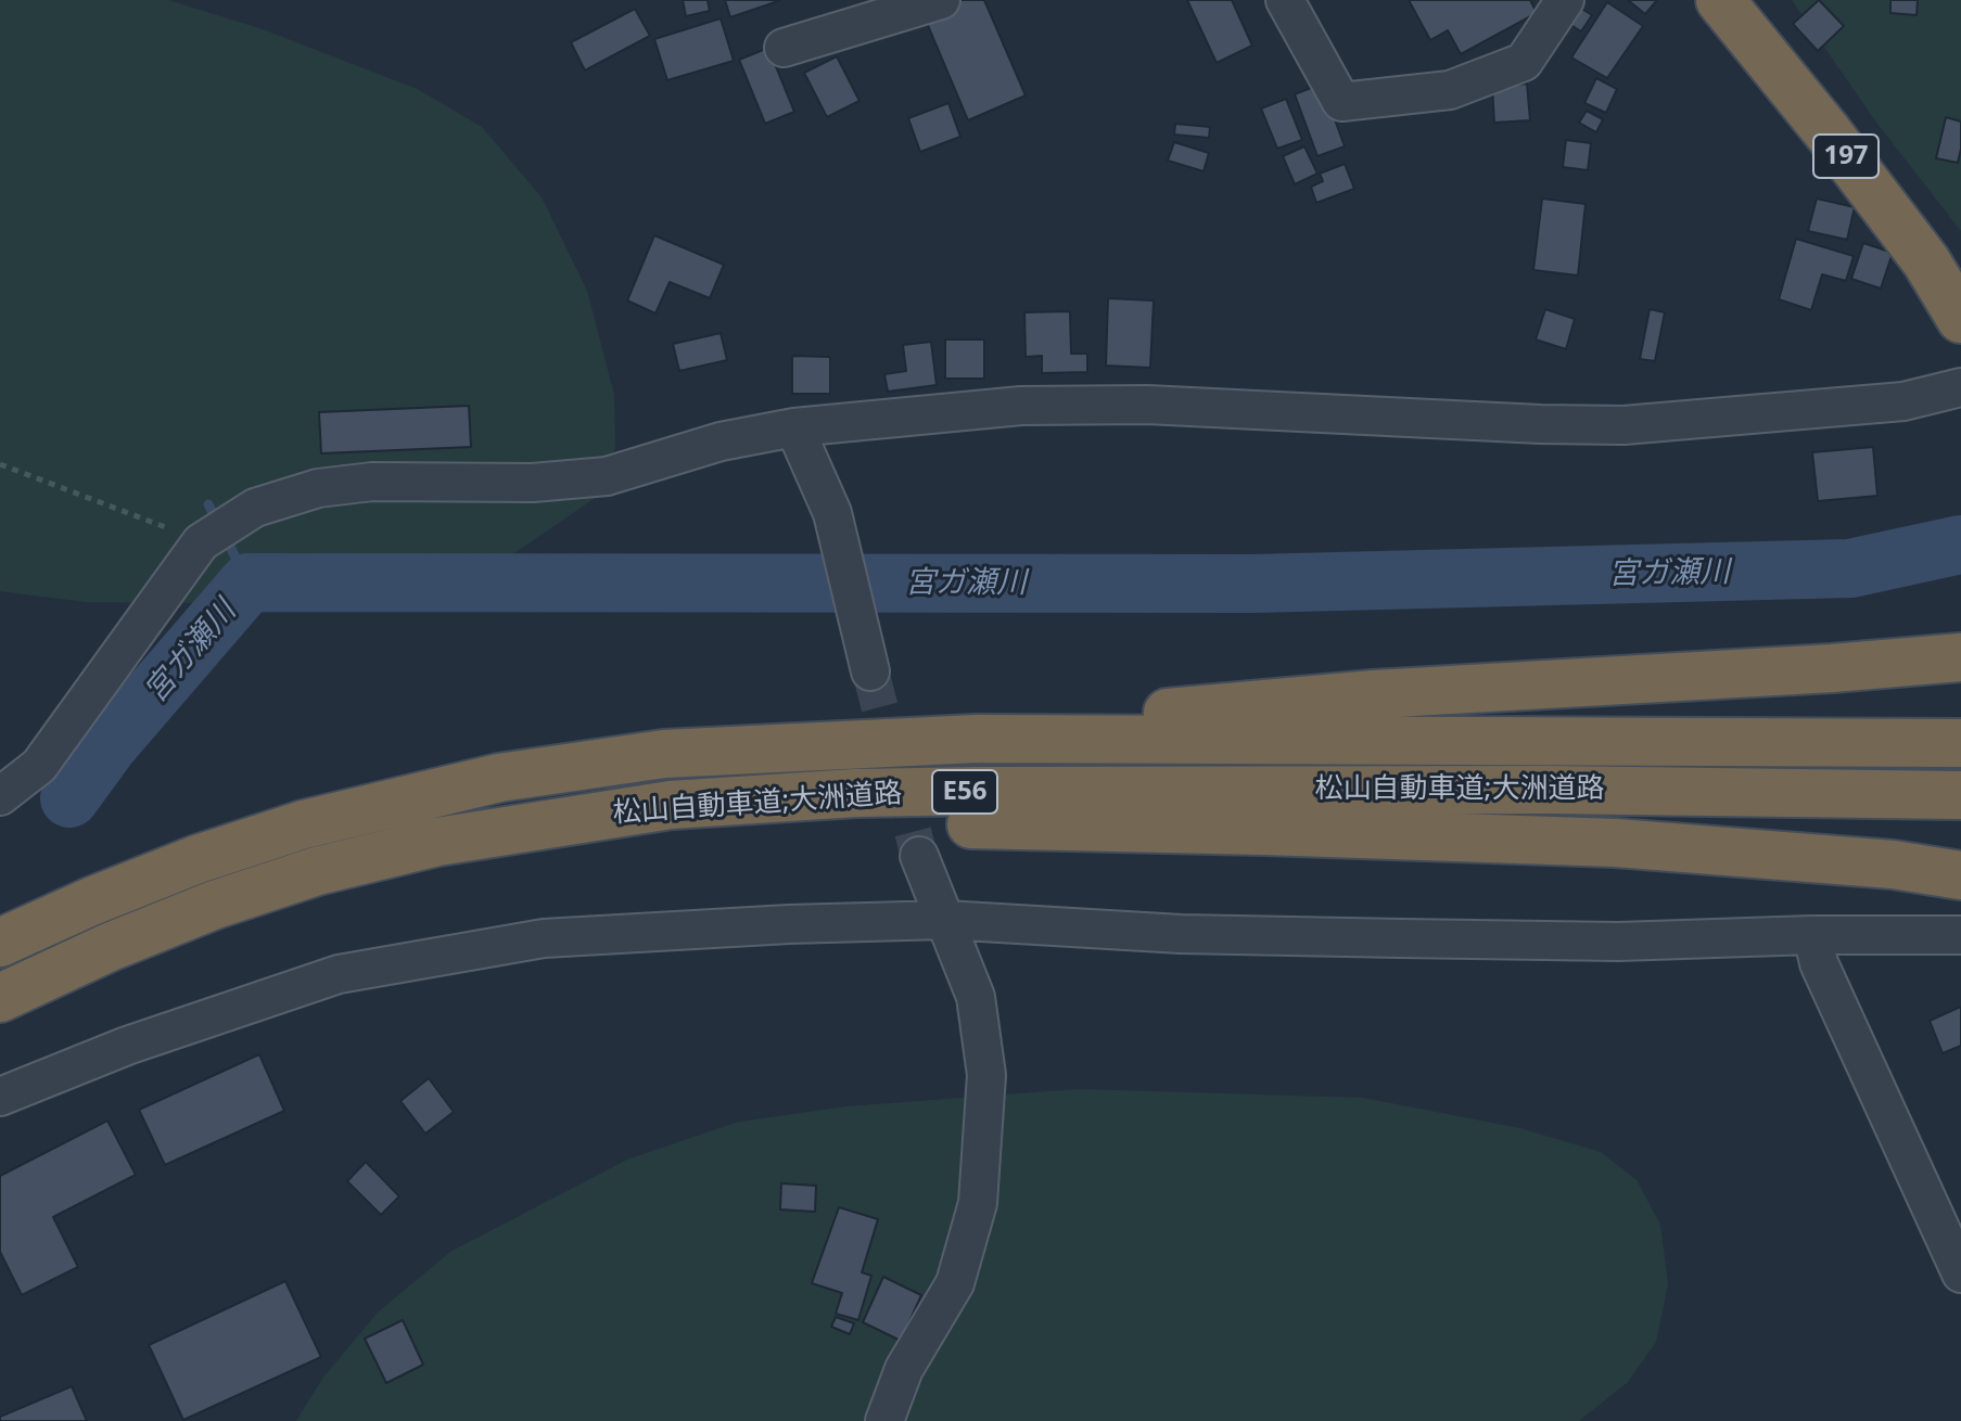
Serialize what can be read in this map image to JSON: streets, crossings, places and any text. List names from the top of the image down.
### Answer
{
  "streets": {
    "highway": ["197", "松山自動車道;大洲道路", "E56"]
  },
  "water": ["宮ガ瀬川"]
}
